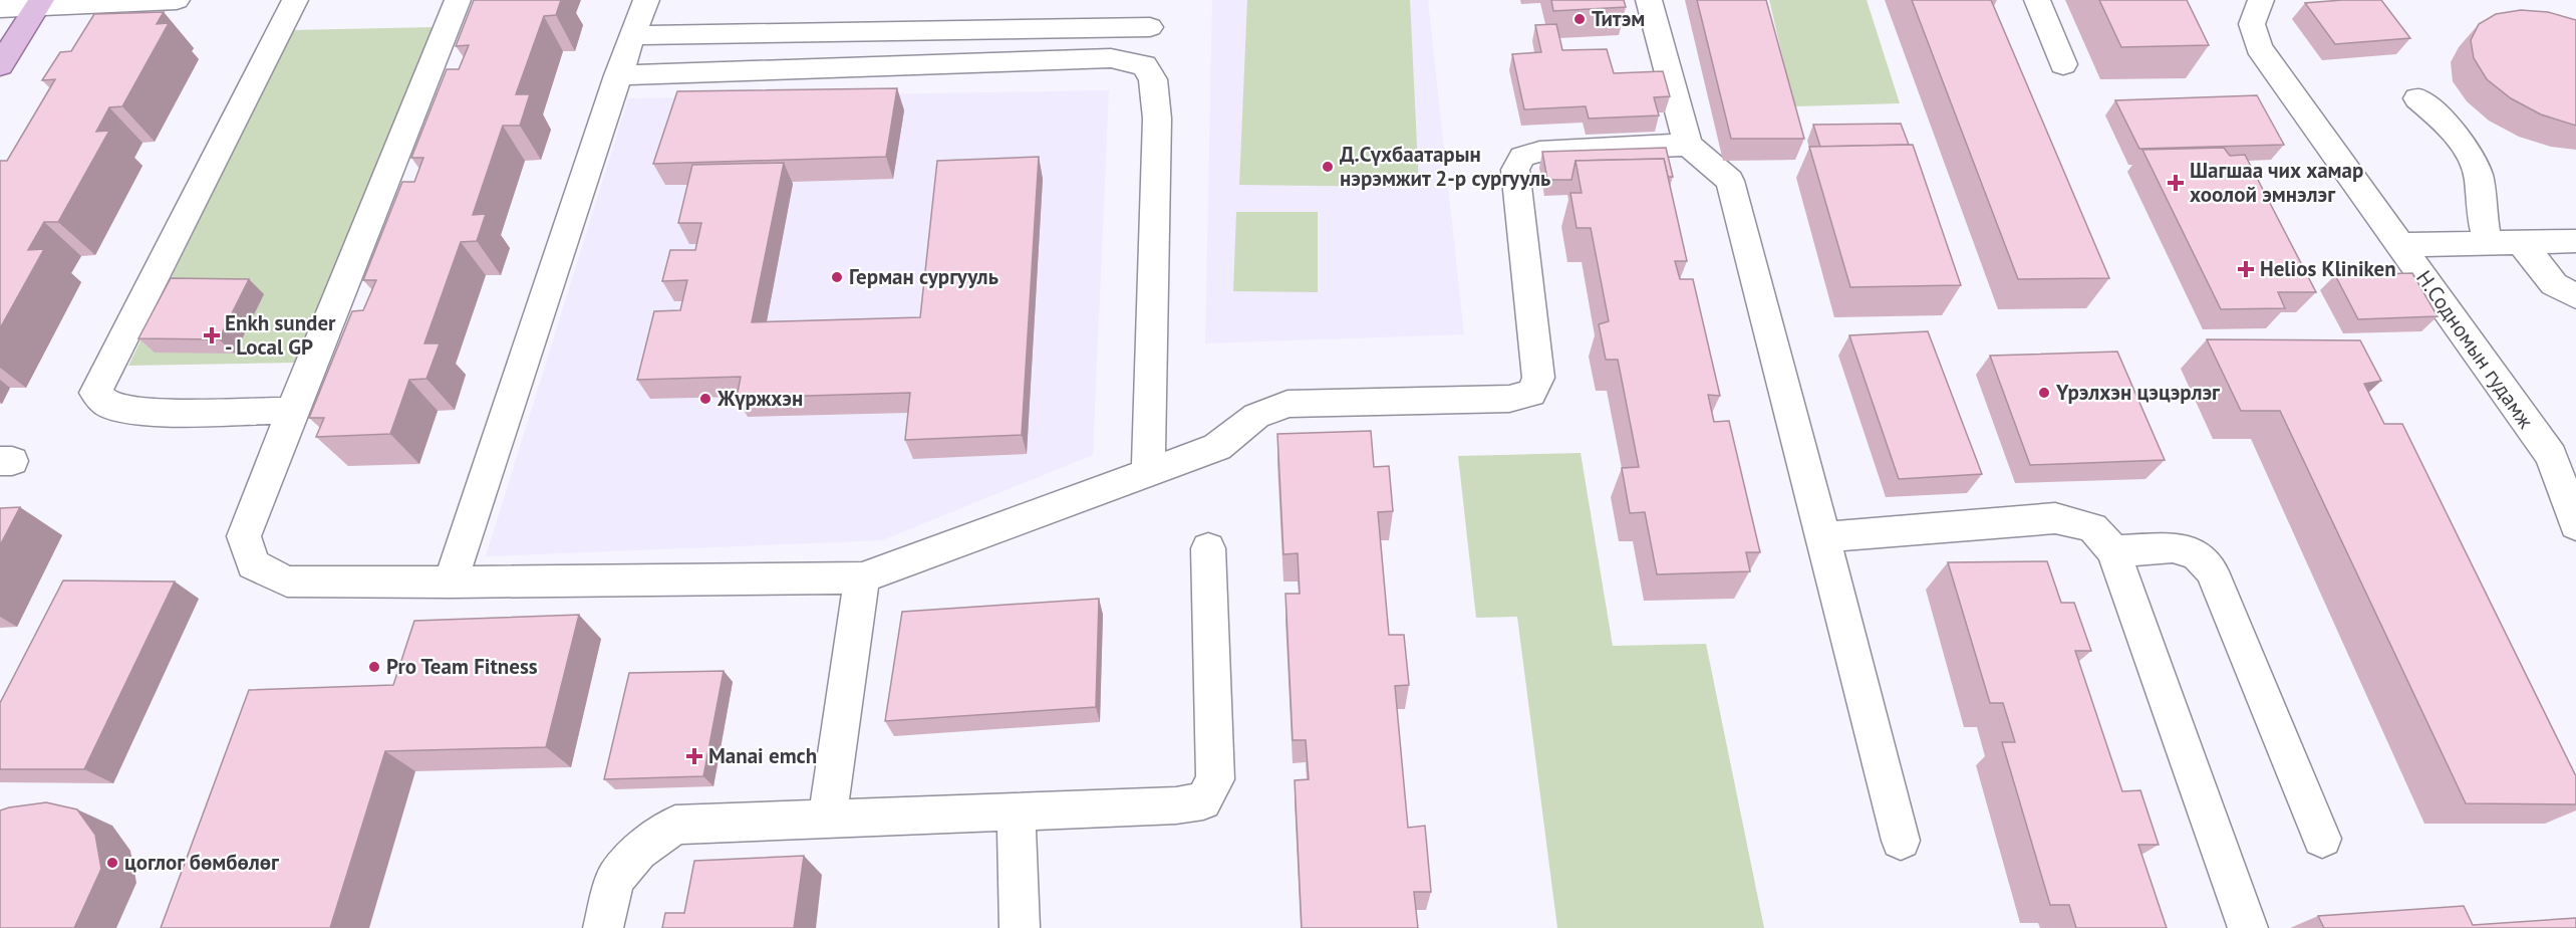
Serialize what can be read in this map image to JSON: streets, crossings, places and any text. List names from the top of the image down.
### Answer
{
  "streets": {
    "street": ["Н.Содномын гудамж"]
  },
  "places": {
    "other": [
      "Титэм",
      "Д.Сүхбаатарын нэрэмжит 2-р сургууль",
      "Герман сургууль",
      "Үрэлхэн цэцэрлэг",
      "Жүржхэн",
      "Pro Team Fitness",
      "цоглог бөмбөлөг"
    ],
    "health": [
      "Шагшаа чих хамар хоолой эмнэлэг",
      "Helios Kliniken",
      "Enkh sunder - Local GP",
      "Manai emch"
    ]
  }
}
